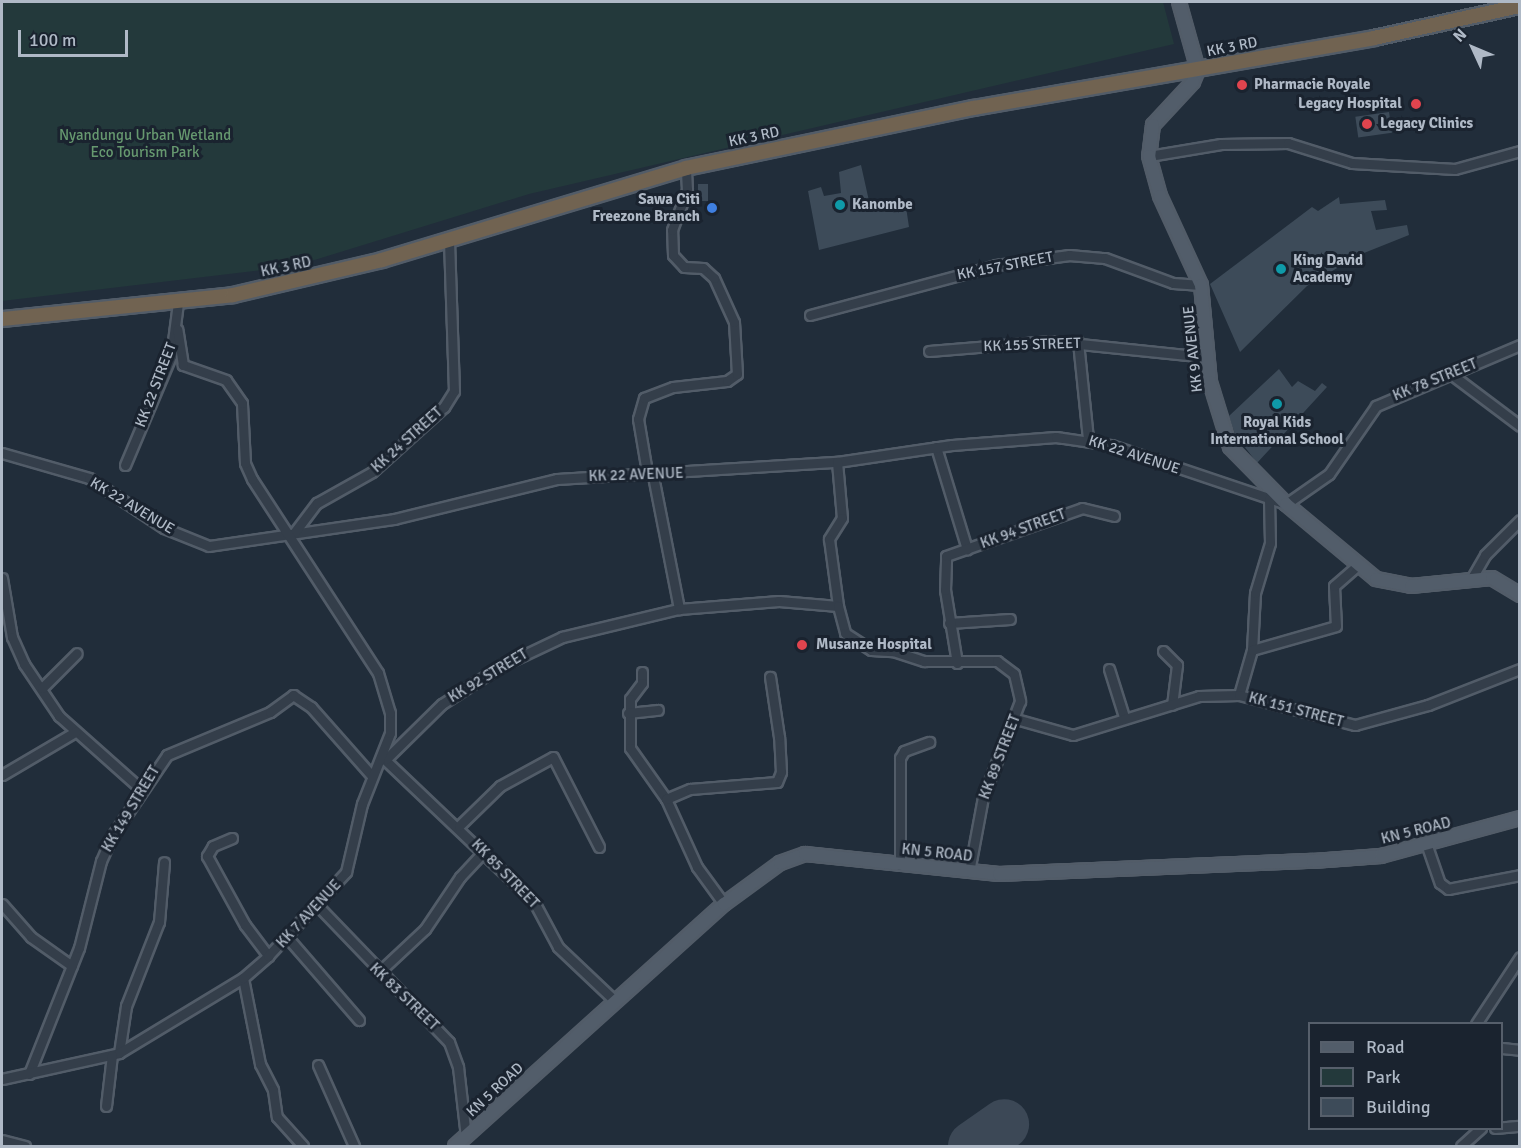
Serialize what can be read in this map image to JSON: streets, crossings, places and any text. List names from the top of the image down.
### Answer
{
  "streets": {
    "highway": ["KK 3 RD"],
    "main road": ["KK 9 AVENUE", "KN 5 ROAD"],
    "street": [
      "KK 157 STREET",
      "KK 155 STREET",
      "KK 78 STREET",
      "KK 22 STREET",
      "KK 24 STREET",
      "KK 22 AVENUE",
      "KK 94 STREET",
      "KK 92 STREET",
      "KK 151 STREET",
      "KK 89 STREET",
      "KK 149 STREET",
      "KK 85 STREET",
      "KK 7 AVENUE",
      "KK 83 STREET"
    ]
  },
  "crossings": [
    ["KK 3 RD", "KK 9 AVENUE"],
    ["KK 3 RD", "KK 22 STREET"],
    ["KK 3 RD", "KK 24 STREET"],
    ["KK 157 STREET", "KK 9 AVENUE"],
    ["KK 155 STREET", "KK 9 AVENUE"],
    ["KK 9 AVENUE", "KK 78 STREET"],
    ["KK 9 AVENUE", "KK 22 AVENUE"],
    ["KK 78 STREET", "KK 22 AVENUE"],
    ["KK 22 STREET", "KK 7 AVENUE"],
    ["KK 24 STREET", "KK 22 AVENUE"],
    ["KK 24 STREET", "KK 7 AVENUE"],
    ["KK 22 AVENUE", "KK 94 STREET"],
    ["KK 22 AVENUE", "KK 7 AVENUE"],
    ["KK 94 STREET", "KK 89 STREET"],
    ["KK 92 STREET", "KK 89 STREET"],
    ["KK 92 STREET", "KK 85 STREET"],
    ["KK 92 STREET", "KK 7 AVENUE"],
    ["KK 151 STREET", "KK 89 STREET"],
    ["KK 89 STREET", "KN 5 ROAD"],
    ["KK 149 STREET", "KK 7 AVENUE"],
    ["KN 5 ROAD", "KK 85 STREET"],
    ["KN 5 ROAD", "KK 83 STREET"],
    ["KK 85 STREET", "KK 7 AVENUE"],
    ["KK 7 AVENUE", "KK 83 STREET"]
  ],
  "parks": ["Nyandungu Urban Wetland Eco Tourism Park"],
  "places": [
    "Pharmacie Royale",
    "Legacy Hospital",
    "Legacy Clinics",
    "Kanombe",
    "Sawa Citi Freezone Branch",
    "King David Academy",
    "Royal Kids International School",
    "Musanze Hospital"
  ],
  "legend": ["Road", "Park", "Building"],
  "scale_bar": "100 m",
  "north": "top left"
}
